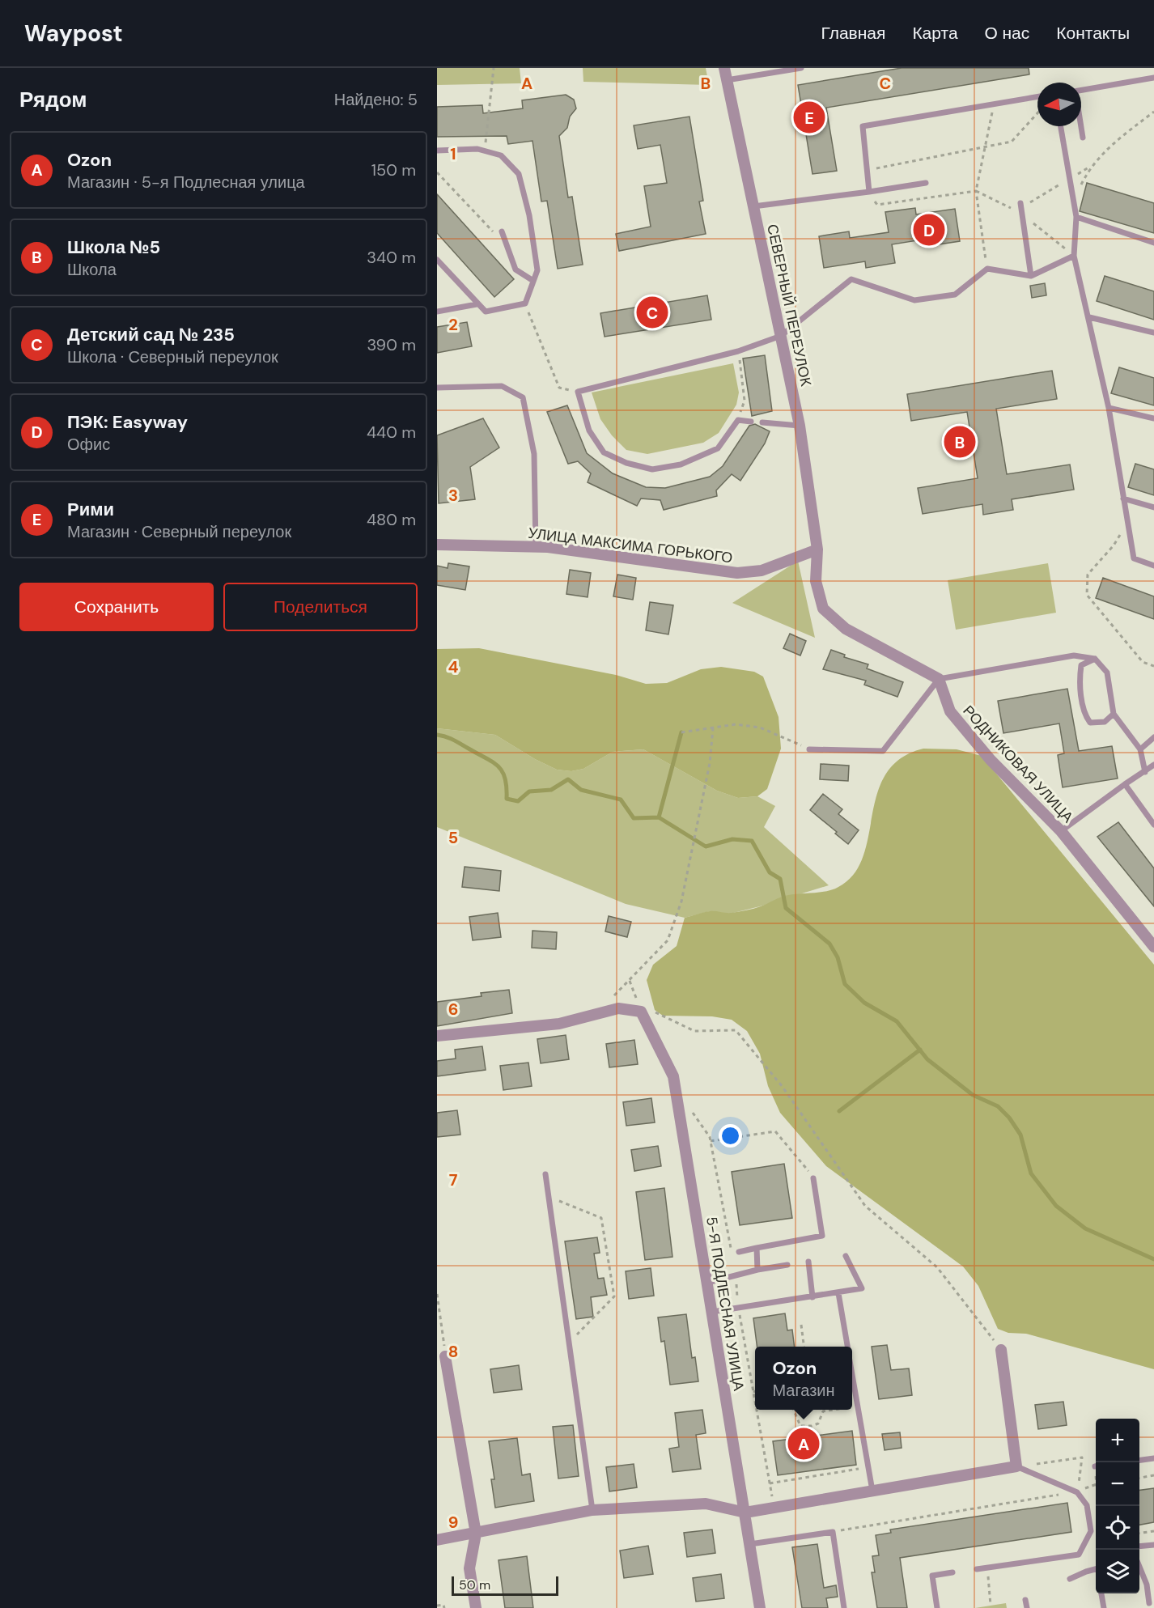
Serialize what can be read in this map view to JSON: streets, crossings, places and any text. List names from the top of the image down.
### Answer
{
  "streets": {
    "street": [
      "СЕВЕРНЫЙ ПЕРЕУЛОК",
      "УЛИЦА МАКСИМА ГОРЬКОГО",
      "РОДНИКОВАЯ УЛИЦА",
      "5-Я ПОДЛЕСНАЯ УЛИЦА"
    ]
  },
  "crossings": [
    ["СЕВЕРНЫЙ ПЕРЕУЛОК", "УЛИЦА МАКСИМА ГОРЬКОГО"]
  ],
  "scale_bar": "50 m",
  "north": "left",
  "page": {
    "header": "Waypost",
    "nav": [
      "Главная",
      "Карта",
      "О нас",
      "Контакты"
    ],
    "heading": ["Рядом", "Найдено: 5"],
    "pins": [
      "E",
      "D",
      "C",
      "B",
      "A"
    ],
    "list": [
      {
        "mark": "A",
        "name": "Ozon",
        "note": "Магазин · 5-я Подлесная улица",
        "value": "150 m"
      },
      {
        "mark": "B",
        "name": "Школа №5",
        "note": "Школа",
        "value": "340 m"
      },
      {
        "mark": "C",
        "name": "Детский сад № 235",
        "note": "Школа · Северный переулок",
        "value": "390 m"
      },
      {
        "mark": "D",
        "name": "ПЭК: Easyway",
        "note": "Офис",
        "value": "440 m"
      },
      {
        "mark": "E",
        "name": "Рими",
        "note": "Магазин · Северный переулок",
        "value": "480 m"
      }
    ],
    "buttons": ["Сохранить", "Поделиться"],
    "popup": ["Ozon", "Магазин"],
    "map_buttons": ["+", "−"],
    "scale": "50 m"
  },
  "grid": {
    "columns": ["A", "B", "C"],
    "rows": [
      "1",
      "2",
      "3",
      "4",
      "5",
      "6",
      "7",
      "8",
      "9"
    ]
  }
}
